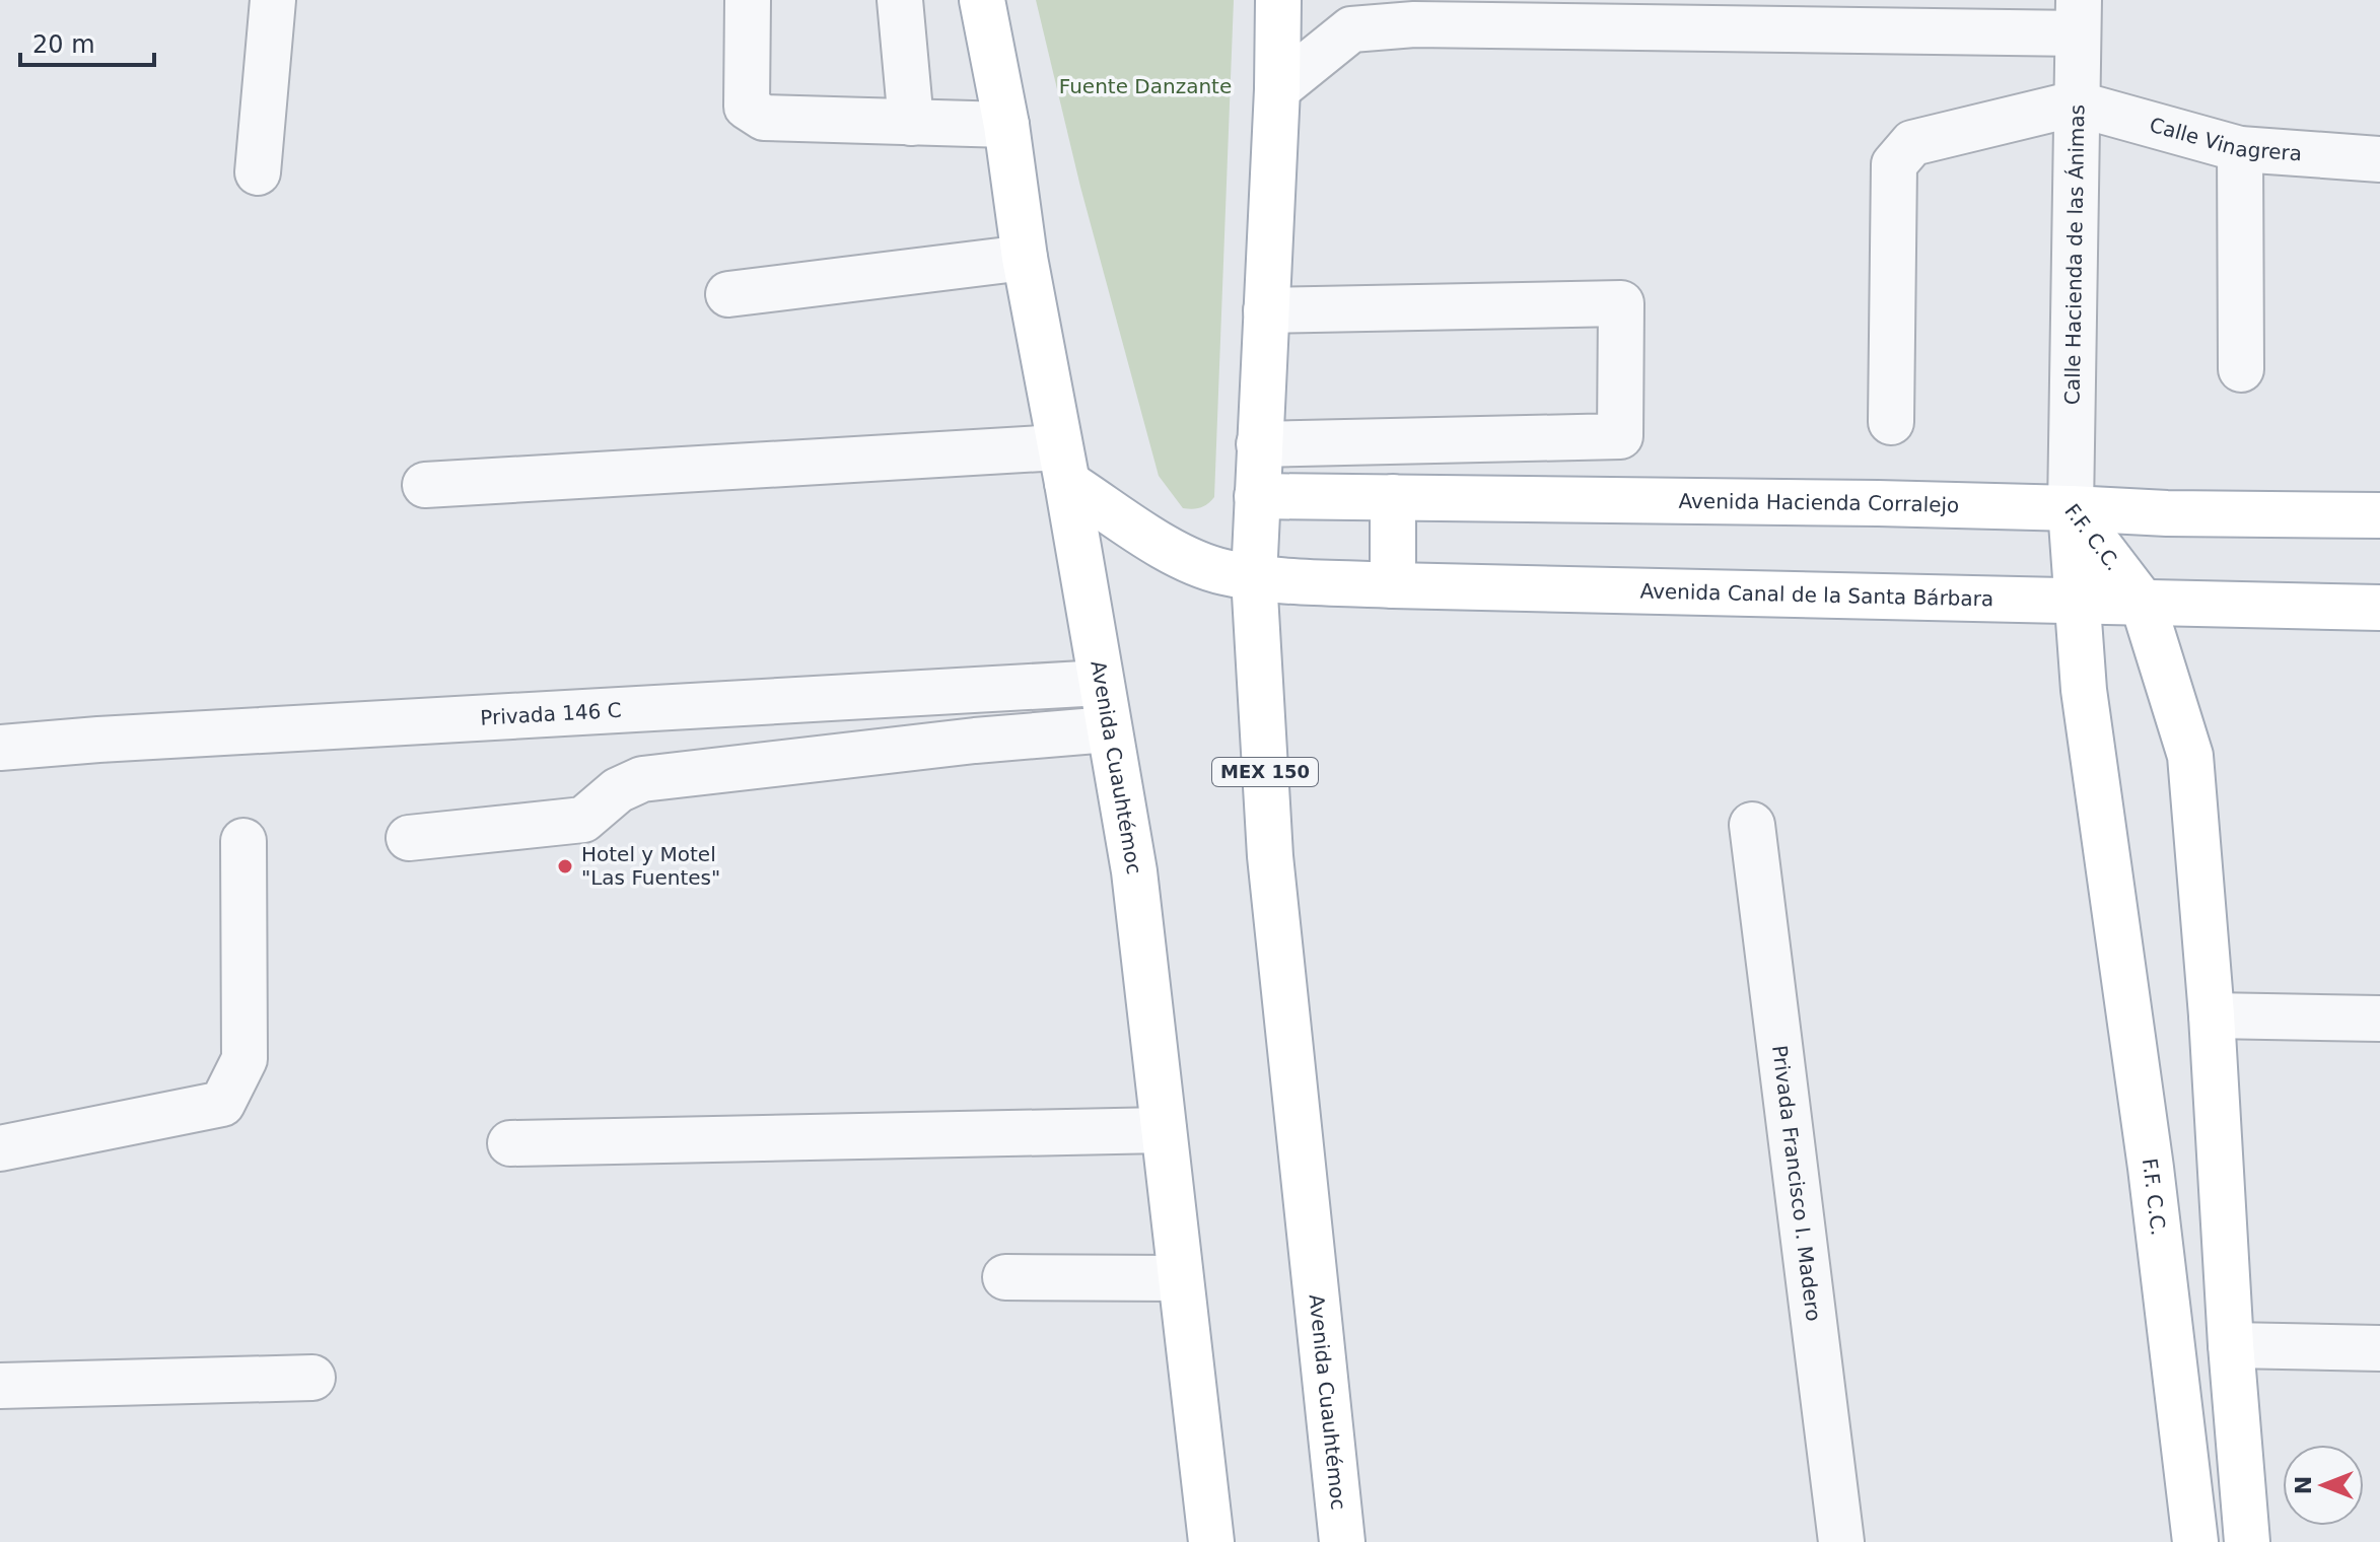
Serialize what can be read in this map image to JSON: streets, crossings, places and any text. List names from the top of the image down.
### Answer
{
  "streets": {
    "main road": [
      "Avenida Hacienda Corralejo",
      "F.F. C.C.",
      "Avenida Canal de la Santa Bárbara",
      "Avenida Cuauhtémoc",
      "MEX 150"
    ],
    "street": [
      "Calle Vinagrera",
      "Calle Hacienda de las Ánimas",
      "Privada 146 C",
      "Privada Francisco I. Madero"
    ]
  },
  "crossings": [
    ["Calle Vinagrera", "Calle Hacienda de las Ánimas"],
    ["Calle Hacienda de las Ánimas", "Avenida Hacienda Corralejo"],
    ["Calle Hacienda de las Ánimas", "F.F. C.C."],
    ["Avenida Hacienda Corralejo", "F.F. C.C."],
    ["Avenida Hacienda Corralejo", "Avenida Cuauhtémoc"],
    ["F.F. C.C.", "Avenida Canal de la Santa Bárbara"],
    ["Avenida Canal de la Santa Bárbara", "Avenida Cuauhtémoc"],
    ["Privada 146 C", "Avenida Cuauhtémoc"]
  ],
  "parks": ["Fuente Danzante"],
  "places": ["Hotel y Motel \"Las Fuentes\""],
  "scale_bar": "20 m",
  "north": "left"
}
